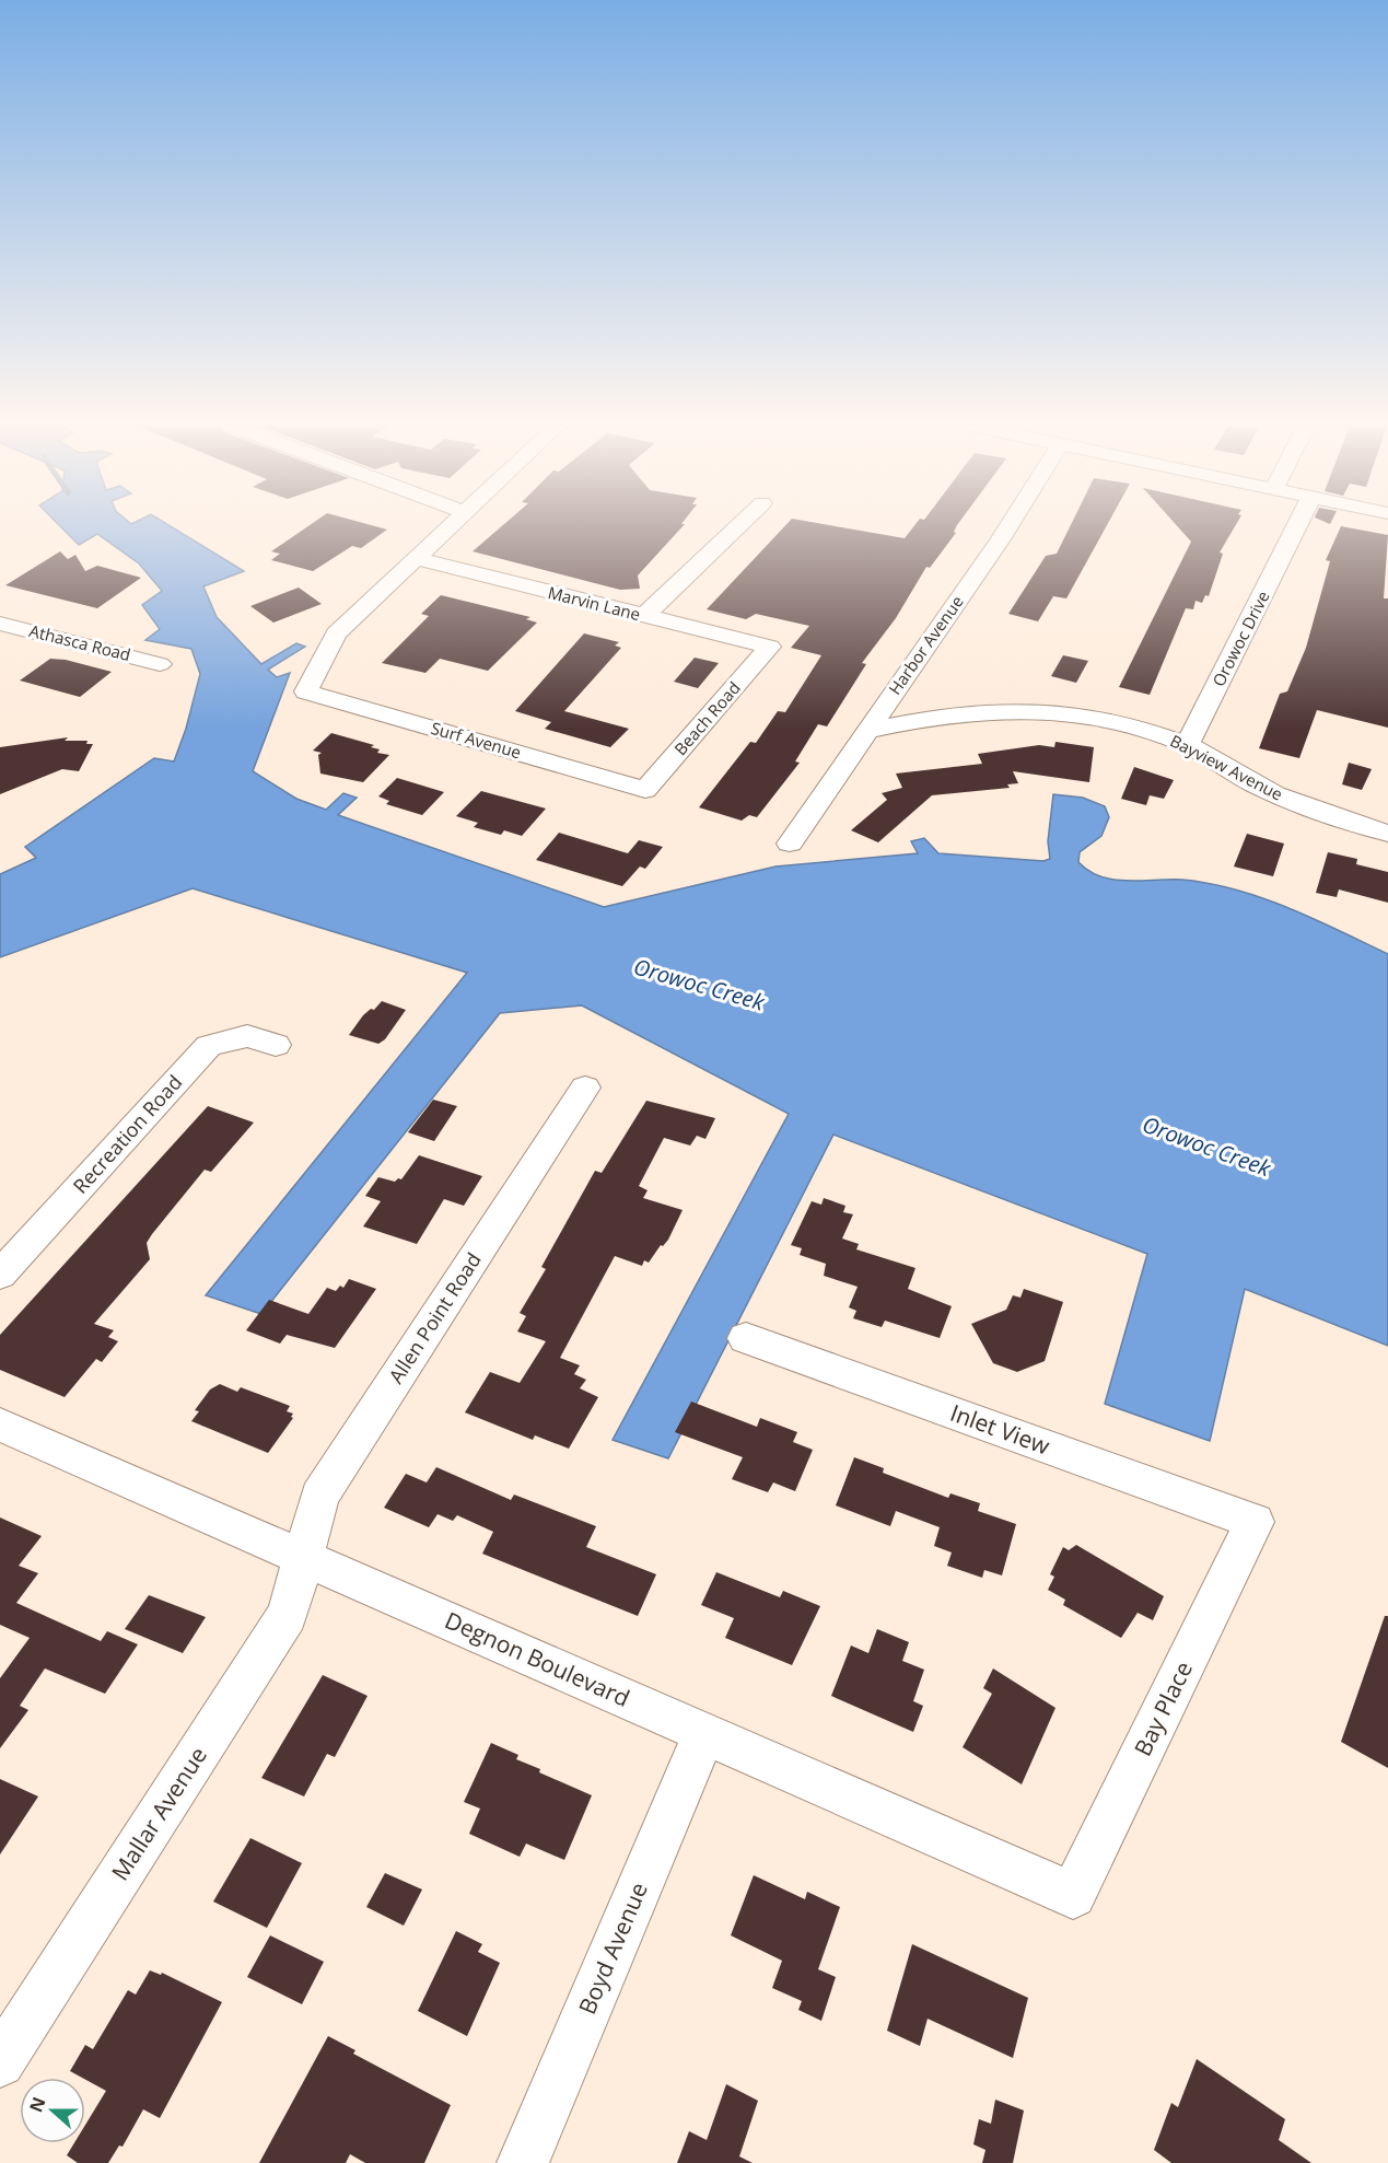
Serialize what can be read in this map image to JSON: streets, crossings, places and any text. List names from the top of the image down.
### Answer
{
  "streets": {
    "street": [
      "Marvin Lane",
      "Orowoc Drive",
      "Athasca Road",
      "Harbor Avenue",
      "Beach Road",
      "Surf Avenue",
      "Bayview Avenue",
      "Recreation Road",
      "Allen Point Road",
      "Inlet View",
      "Degnon Boulevard",
      "Bay Place",
      "Mallar Avenue",
      "Boyd Avenue"
    ]
  },
  "crossings": [
    ["Marvin Lane", "Beach Road"],
    ["Marvin Lane", "Surf Avenue"],
    ["Orowoc Drive", "Bayview Avenue"],
    ["Harbor Avenue", "Bayview Avenue"],
    ["Beach Road", "Surf Avenue"],
    ["Allen Point Road", "Degnon Boulevard"],
    ["Allen Point Road", "Mallar Avenue"],
    ["Inlet View", "Bay Place"],
    ["Degnon Boulevard", "Bay Place"],
    ["Degnon Boulevard", "Mallar Avenue"],
    ["Degnon Boulevard", "Boyd Avenue"]
  ],
  "water": ["Orowoc Creek"],
  "north": "left"
}
